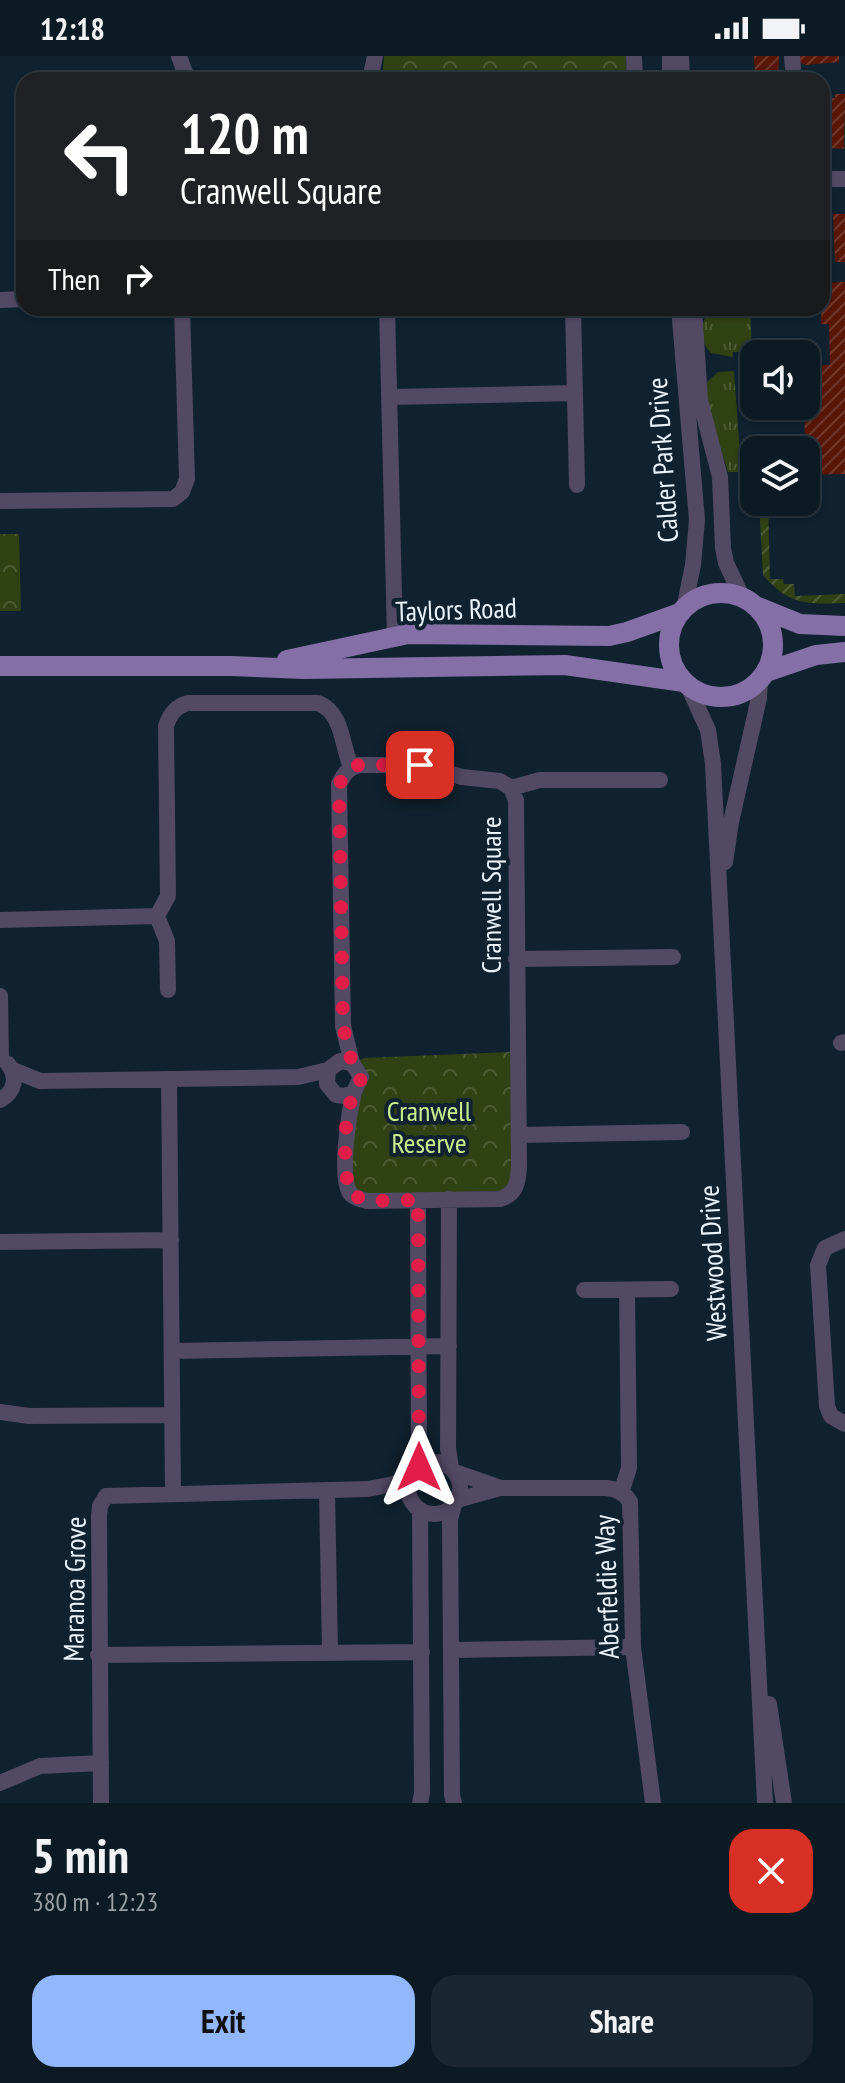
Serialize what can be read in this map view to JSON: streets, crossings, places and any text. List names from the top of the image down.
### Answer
{
  "streets": {
    "main road": ["Taylors Road"],
    "street": [
      "Calder Park Drive",
      "Cranwell Square",
      "Westwood Drive",
      "Aberfeldie Way",
      "Maranoa Grove"
    ]
  },
  "crossings": [
    ["Calder Park Drive", "Taylors Road"],
    ["Calder Park Drive", "Westwood Drive"],
    ["Taylors Road", "Westwood Drive"],
    ["Aberfeldie Way", "Maranoa Grove"]
  ],
  "parks": ["Cranwell Reserve"],
  "page": {
    "status": "12:18",
    "turn": ["120 m", "Cranwell Square"],
    "then": "Then",
    "heading": ["5 min", "380 m · 12:23"],
    "buttons": ["Exit", "Share"]
  }
}
